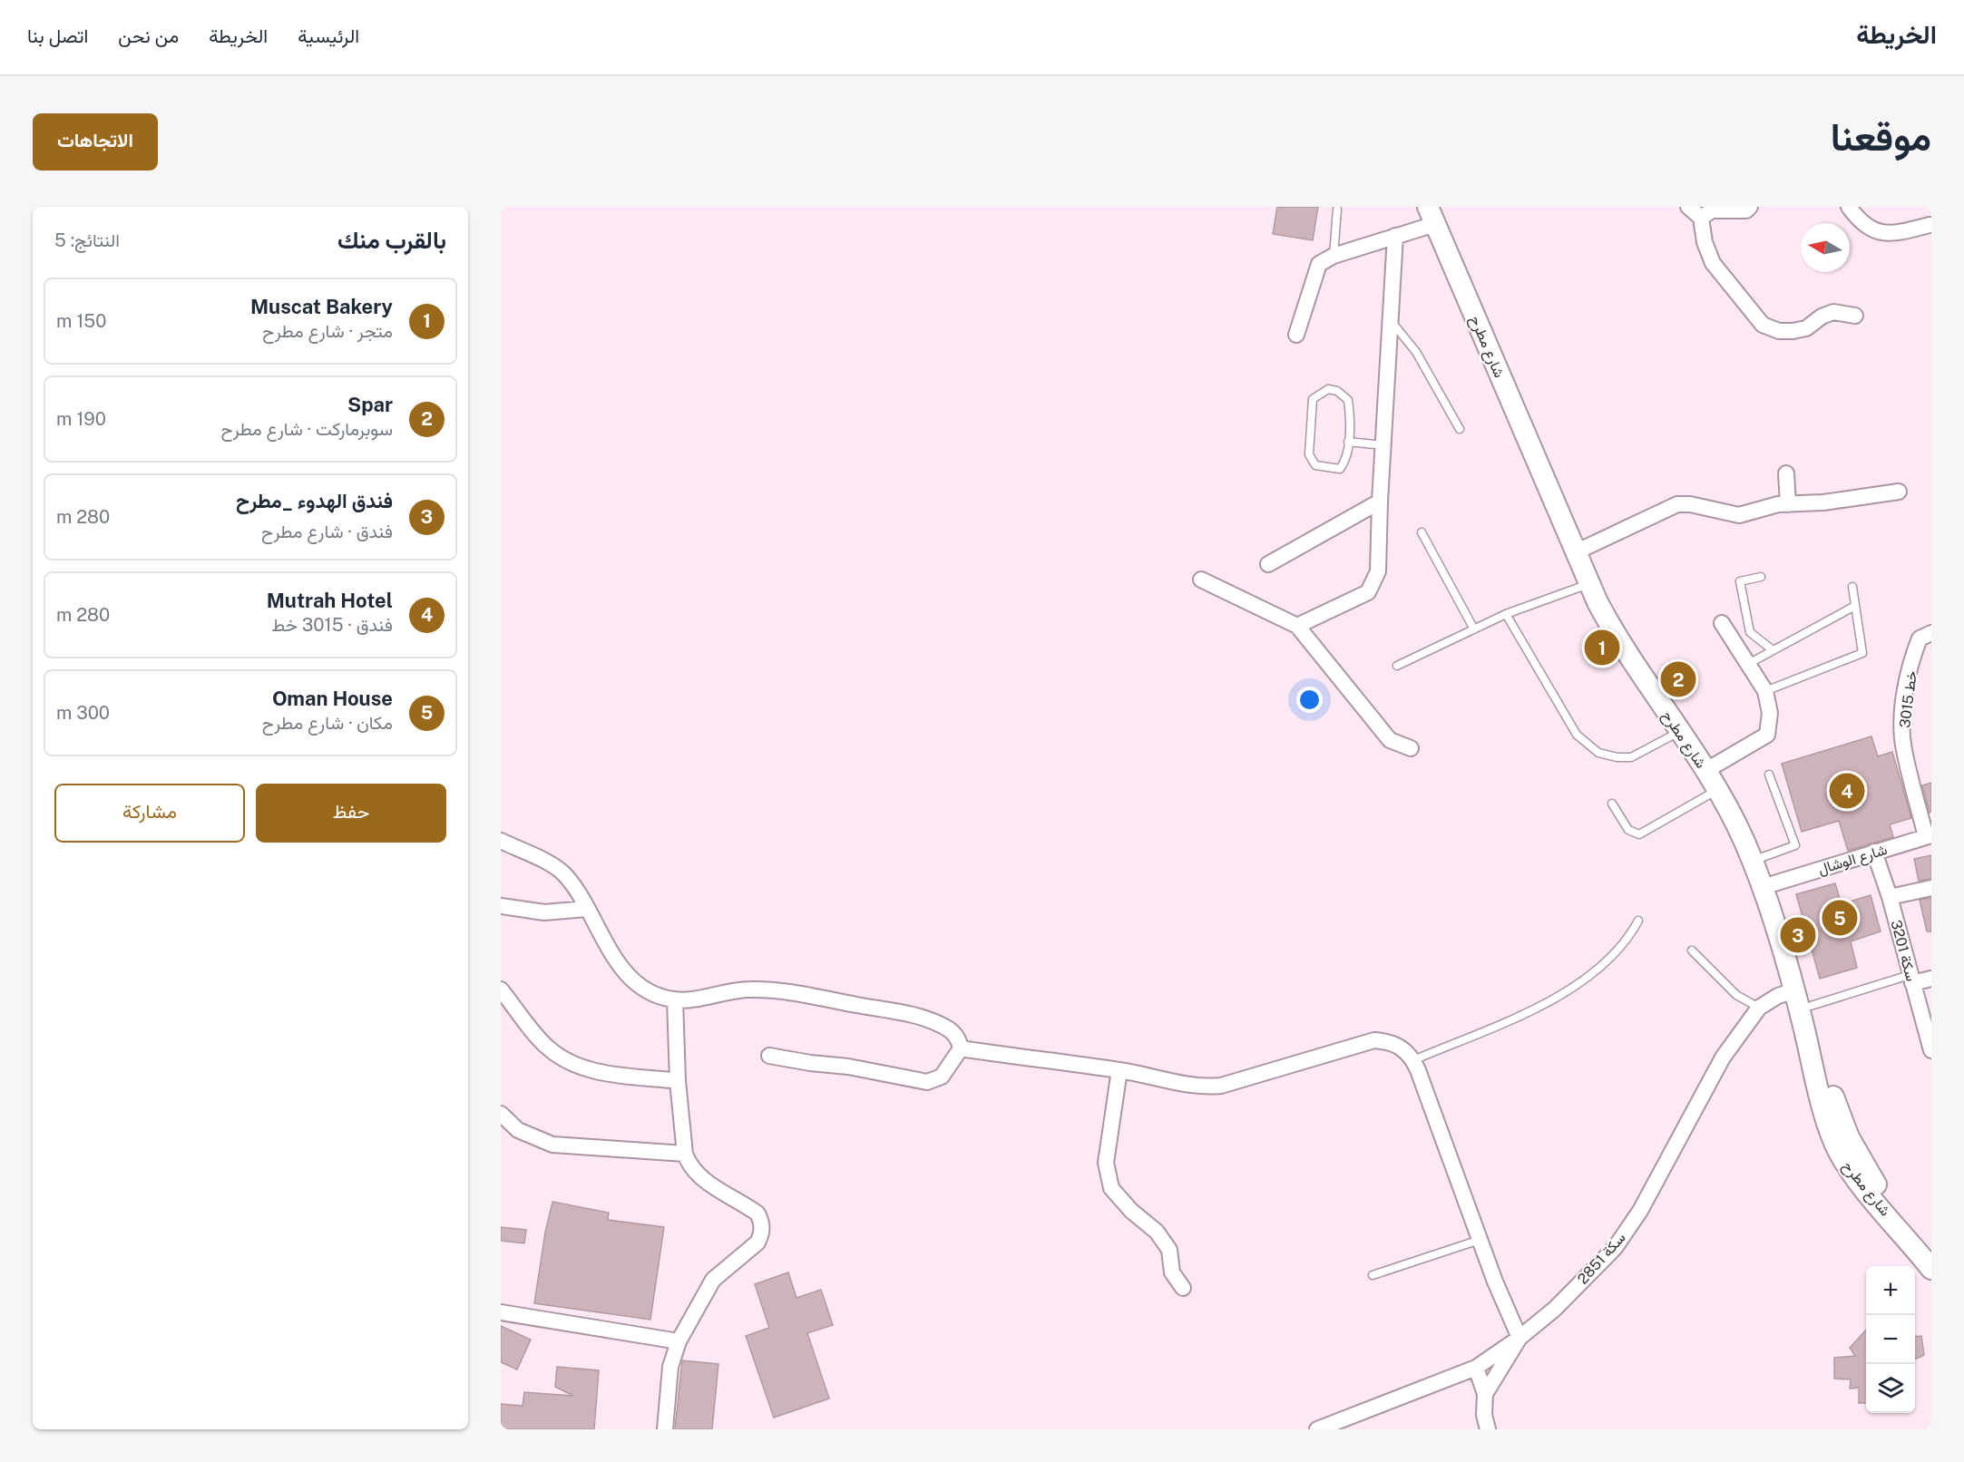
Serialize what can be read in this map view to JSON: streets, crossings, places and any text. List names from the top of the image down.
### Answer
{
  "streets": {
    "main road": ["شارع مطرح"],
    "street": [
      "3015 خط",
      "شارع الوشال",
      "سكة 3201",
      "سكة 2851"
    ]
  },
  "crossings": [
    ["شارع مطرح", "شارع الوشال"],
    ["شارع مطرح", "سكة 2851"],
    ["3015 خط", "شارع الوشال"],
    ["شارع الوشال", "سكة 3201"]
  ],
  "north": "left",
  "page": {
    "header": "الخريطة",
    "nav": [
      "الرئيسية",
      "الخريطة",
      "من نحن",
      "اتصل بنا"
    ],
    "title": "موقعنا",
    "buttons": [
      "الاتجاهات",
      ["حفظ", "مشاركة"]
    ],
    "heading": ["بالقرب منك", "النتائج: 5"],
    "list": [
      {
        "mark": "1",
        "name": "Muscat Bakery",
        "note": "متجر · شارع مطرح",
        "value": "150 m"
      },
      {
        "mark": "2",
        "name": "Spar",
        "note": "سوبرماركت · شارع مطرح",
        "value": "190 m"
      },
      {
        "mark": "3",
        "name": "فندق الهدوء _مطرح",
        "note": "فندق · شارع مطرح",
        "value": "280 m"
      },
      {
        "mark": "4",
        "name": "Mutrah Hotel",
        "note": "فندق · 3015 خط",
        "value": "280 m"
      },
      {
        "mark": "5",
        "name": "Oman House",
        "note": "مكان · شارع مطرح",
        "value": "300 m"
      }
    ],
    "pins": [
      "1",
      "2",
      "4",
      "5",
      "3"
    ],
    "map_buttons": ["+", "−"]
  }
}
